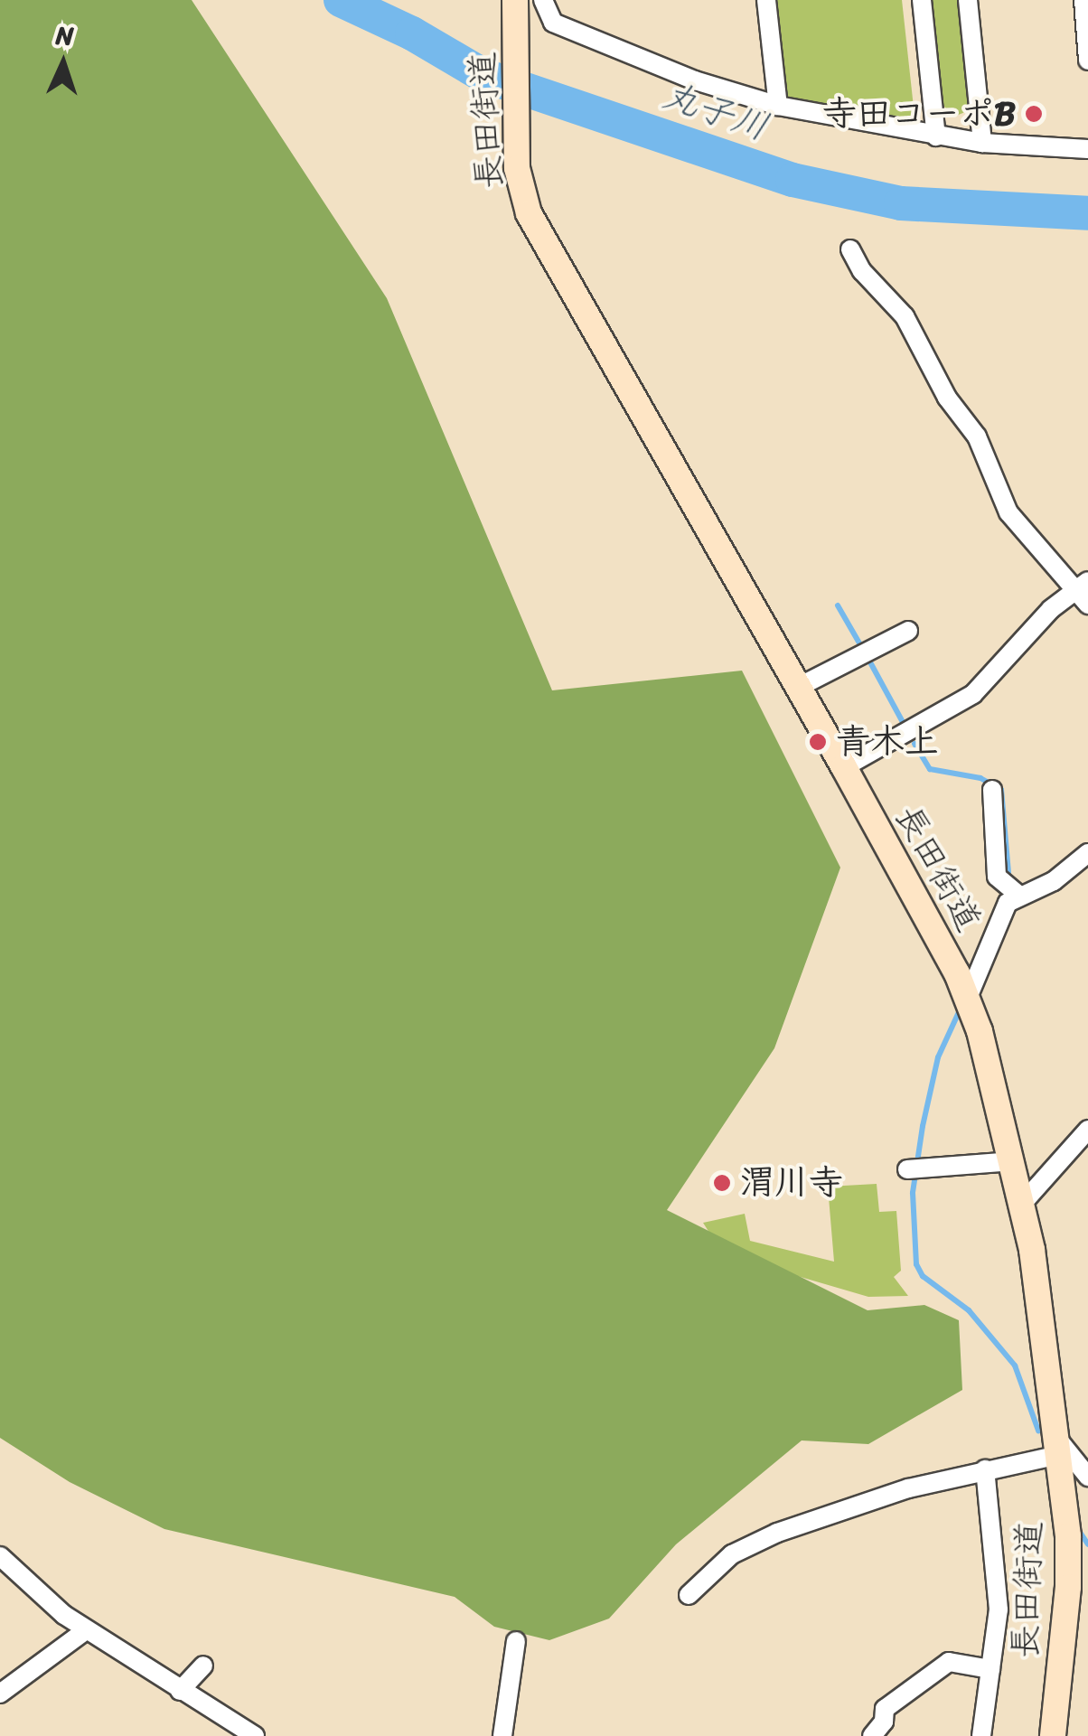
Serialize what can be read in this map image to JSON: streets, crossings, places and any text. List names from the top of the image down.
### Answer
{
  "streets": {
    "main road": ["長田街道"]
  },
  "water": ["丸子川"],
  "places": ["寺田コーポB", "青木上", "渭川寺"],
  "north": "top"
}
